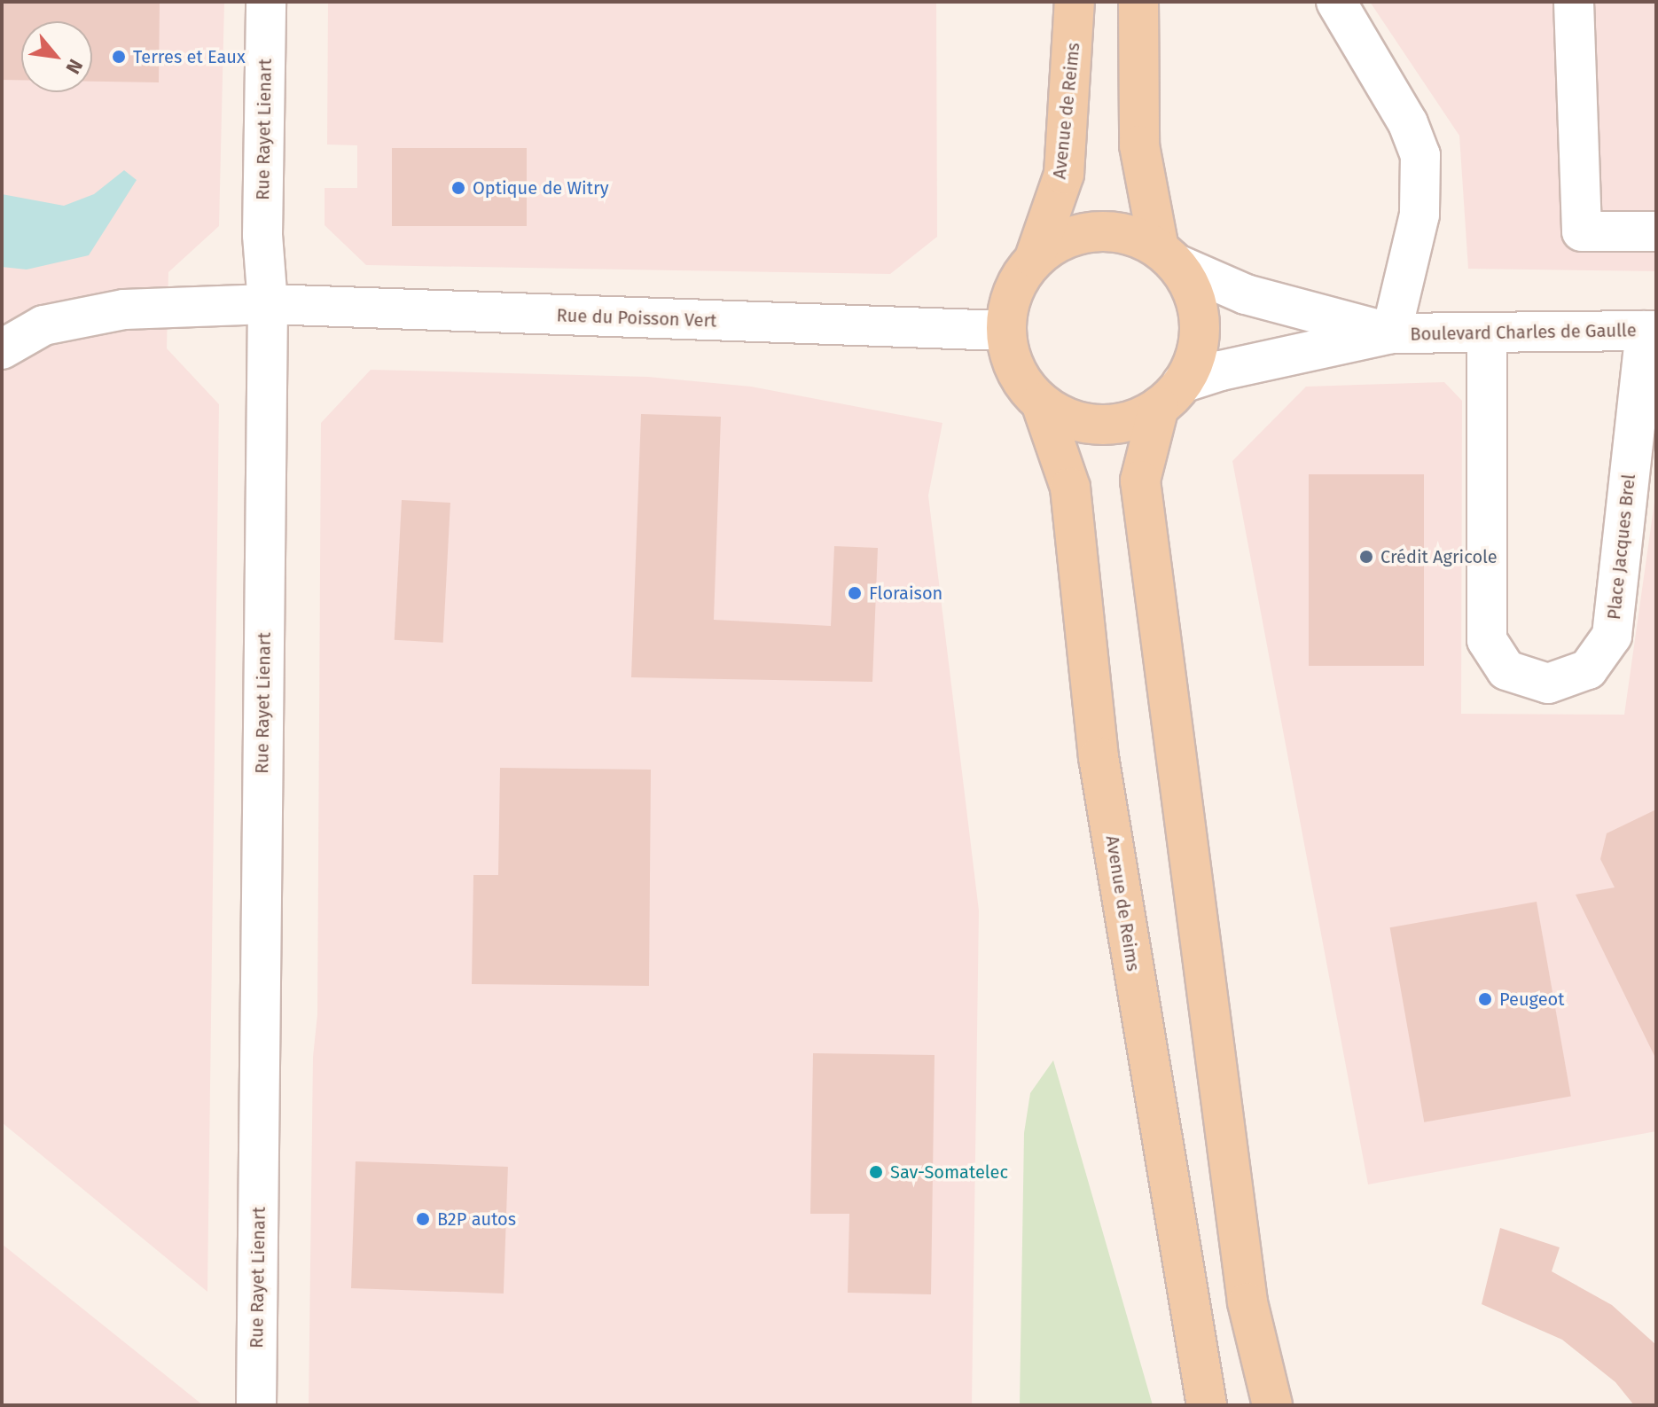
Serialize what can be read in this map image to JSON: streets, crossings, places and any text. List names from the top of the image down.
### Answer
{
  "streets": {
    "main road": ["Avenue de Reims"],
    "street": [
      "Rue Rayet Lienart",
      "Rue du Poisson Vert",
      "Boulevard Charles de Gaulle",
      "Place Jacques Brel"
    ]
  },
  "crossings": [
    ["Avenue de Reims", "Rue du Poisson Vert"],
    ["Avenue de Reims", "Boulevard Charles de Gaulle"],
    ["Rue Rayet Lienart", "Rue du Poisson Vert"],
    ["Rue du Poisson Vert", "Boulevard Charles de Gaulle"],
    ["Boulevard Charles de Gaulle", "Place Jacques Brel"]
  ],
  "places": [
    "Terres et Eaux",
    "Optique de Witry",
    "Crédit Agricole",
    "Floraison",
    "Peugeot",
    "Sav-Somatelec",
    "B2P autos"
  ],
  "north": "bottom right"
}
